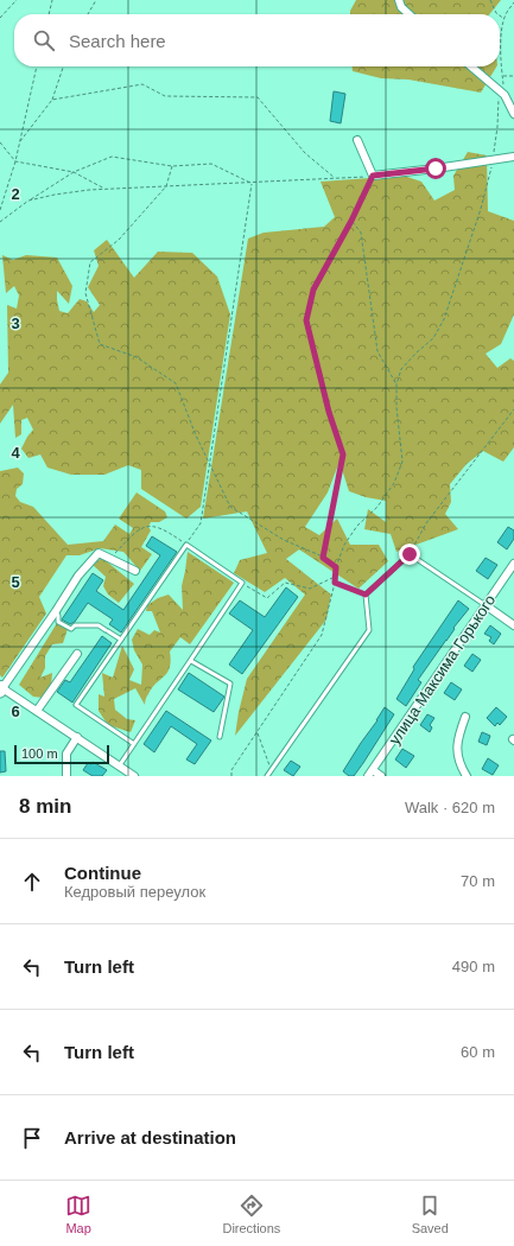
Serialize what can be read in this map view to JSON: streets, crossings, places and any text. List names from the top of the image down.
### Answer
{
  "streets": {
    "street": ["улица Максима Горького"]
  },
  "scale_bar": "100 m",
  "page": {
    "search": "Search here",
    "scale": "100 m",
    "heading": ["8 min", "Walk · 620 m"],
    "list": [
      ["Continue", "Кедровый переулок", "70 m"],
      ["Turn left", "490 m"],
      ["Turn left", "60 m"],
      "Arrive at destination"
    ],
    "nav": ["Map", "Directions", "Saved"]
  },
  "grid": {
    "rows": [
      "2",
      "3",
      "4",
      "5",
      "6"
    ]
  }
}
